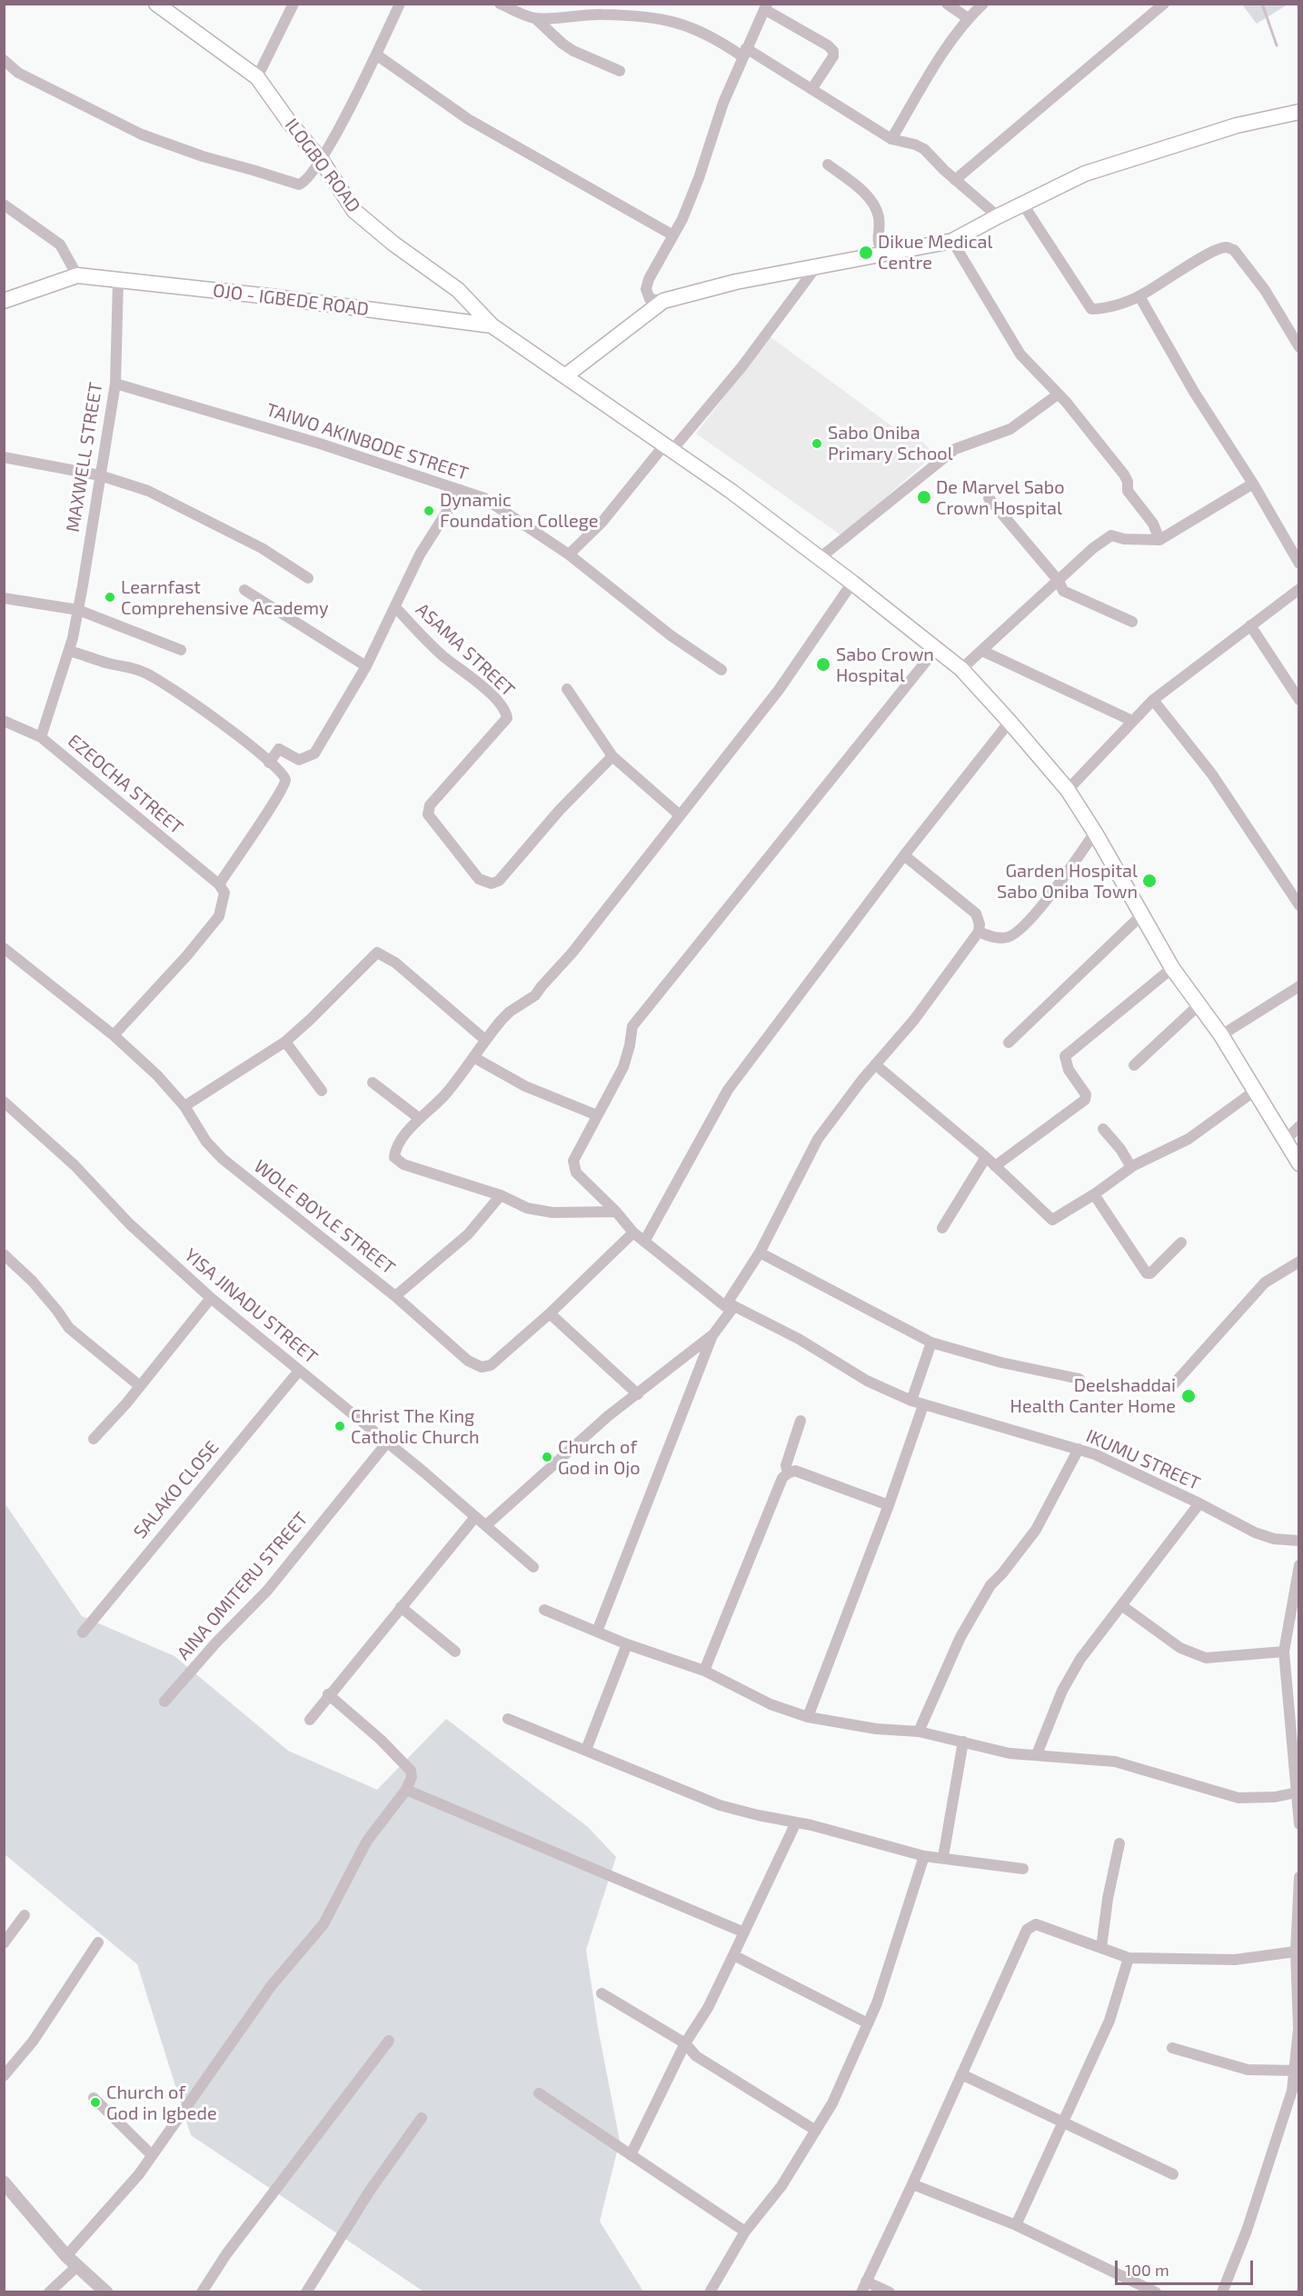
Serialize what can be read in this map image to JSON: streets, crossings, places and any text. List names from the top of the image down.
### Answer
{
  "streets": {
    "main road": ["ILOGBO ROAD", "OJO - IGBEDE ROAD"],
    "street": [
      "TAIWO AKINBODE STREET",
      "MAXWELL STREET",
      "ASAMA STREET",
      "EZEOCHA STREET",
      "WOLE BOYLE STREET",
      "YISA JINADU STREET",
      "IKUMU STREET",
      "SALAKO CLOSE",
      "AINA OMITERU STREET"
    ]
  },
  "crossings": [
    ["ILOGBO ROAD", "OJO - IGBEDE ROAD"],
    ["OJO - IGBEDE ROAD", "MAXWELL STREET"],
    ["TAIWO AKINBODE STREET", "MAXWELL STREET"],
    ["MAXWELL STREET", "EZEOCHA STREET"],
    ["WOLE BOYLE STREET", "IKUMU STREET"],
    ["YISA JINADU STREET", "SALAKO CLOSE"],
    ["YISA JINADU STREET", "AINA OMITERU STREET"]
  ],
  "places": [
    "Dikue Medical Centre",
    "Sabo Oniba Primary School",
    "De Marvel Sabo Crown Hospital",
    "Dynamic Foundation College",
    "Learnfast Comprehensive Academy",
    "Sabo Crown Hospital",
    "Garden Hospital Sabo Oniba Town",
    "Deelshaddai Health Canter Home",
    "Christ The King Catholic Church",
    "Church of God in Ojo",
    "Church of God in Igbede"
  ],
  "scale_bar": "100 m"
}
